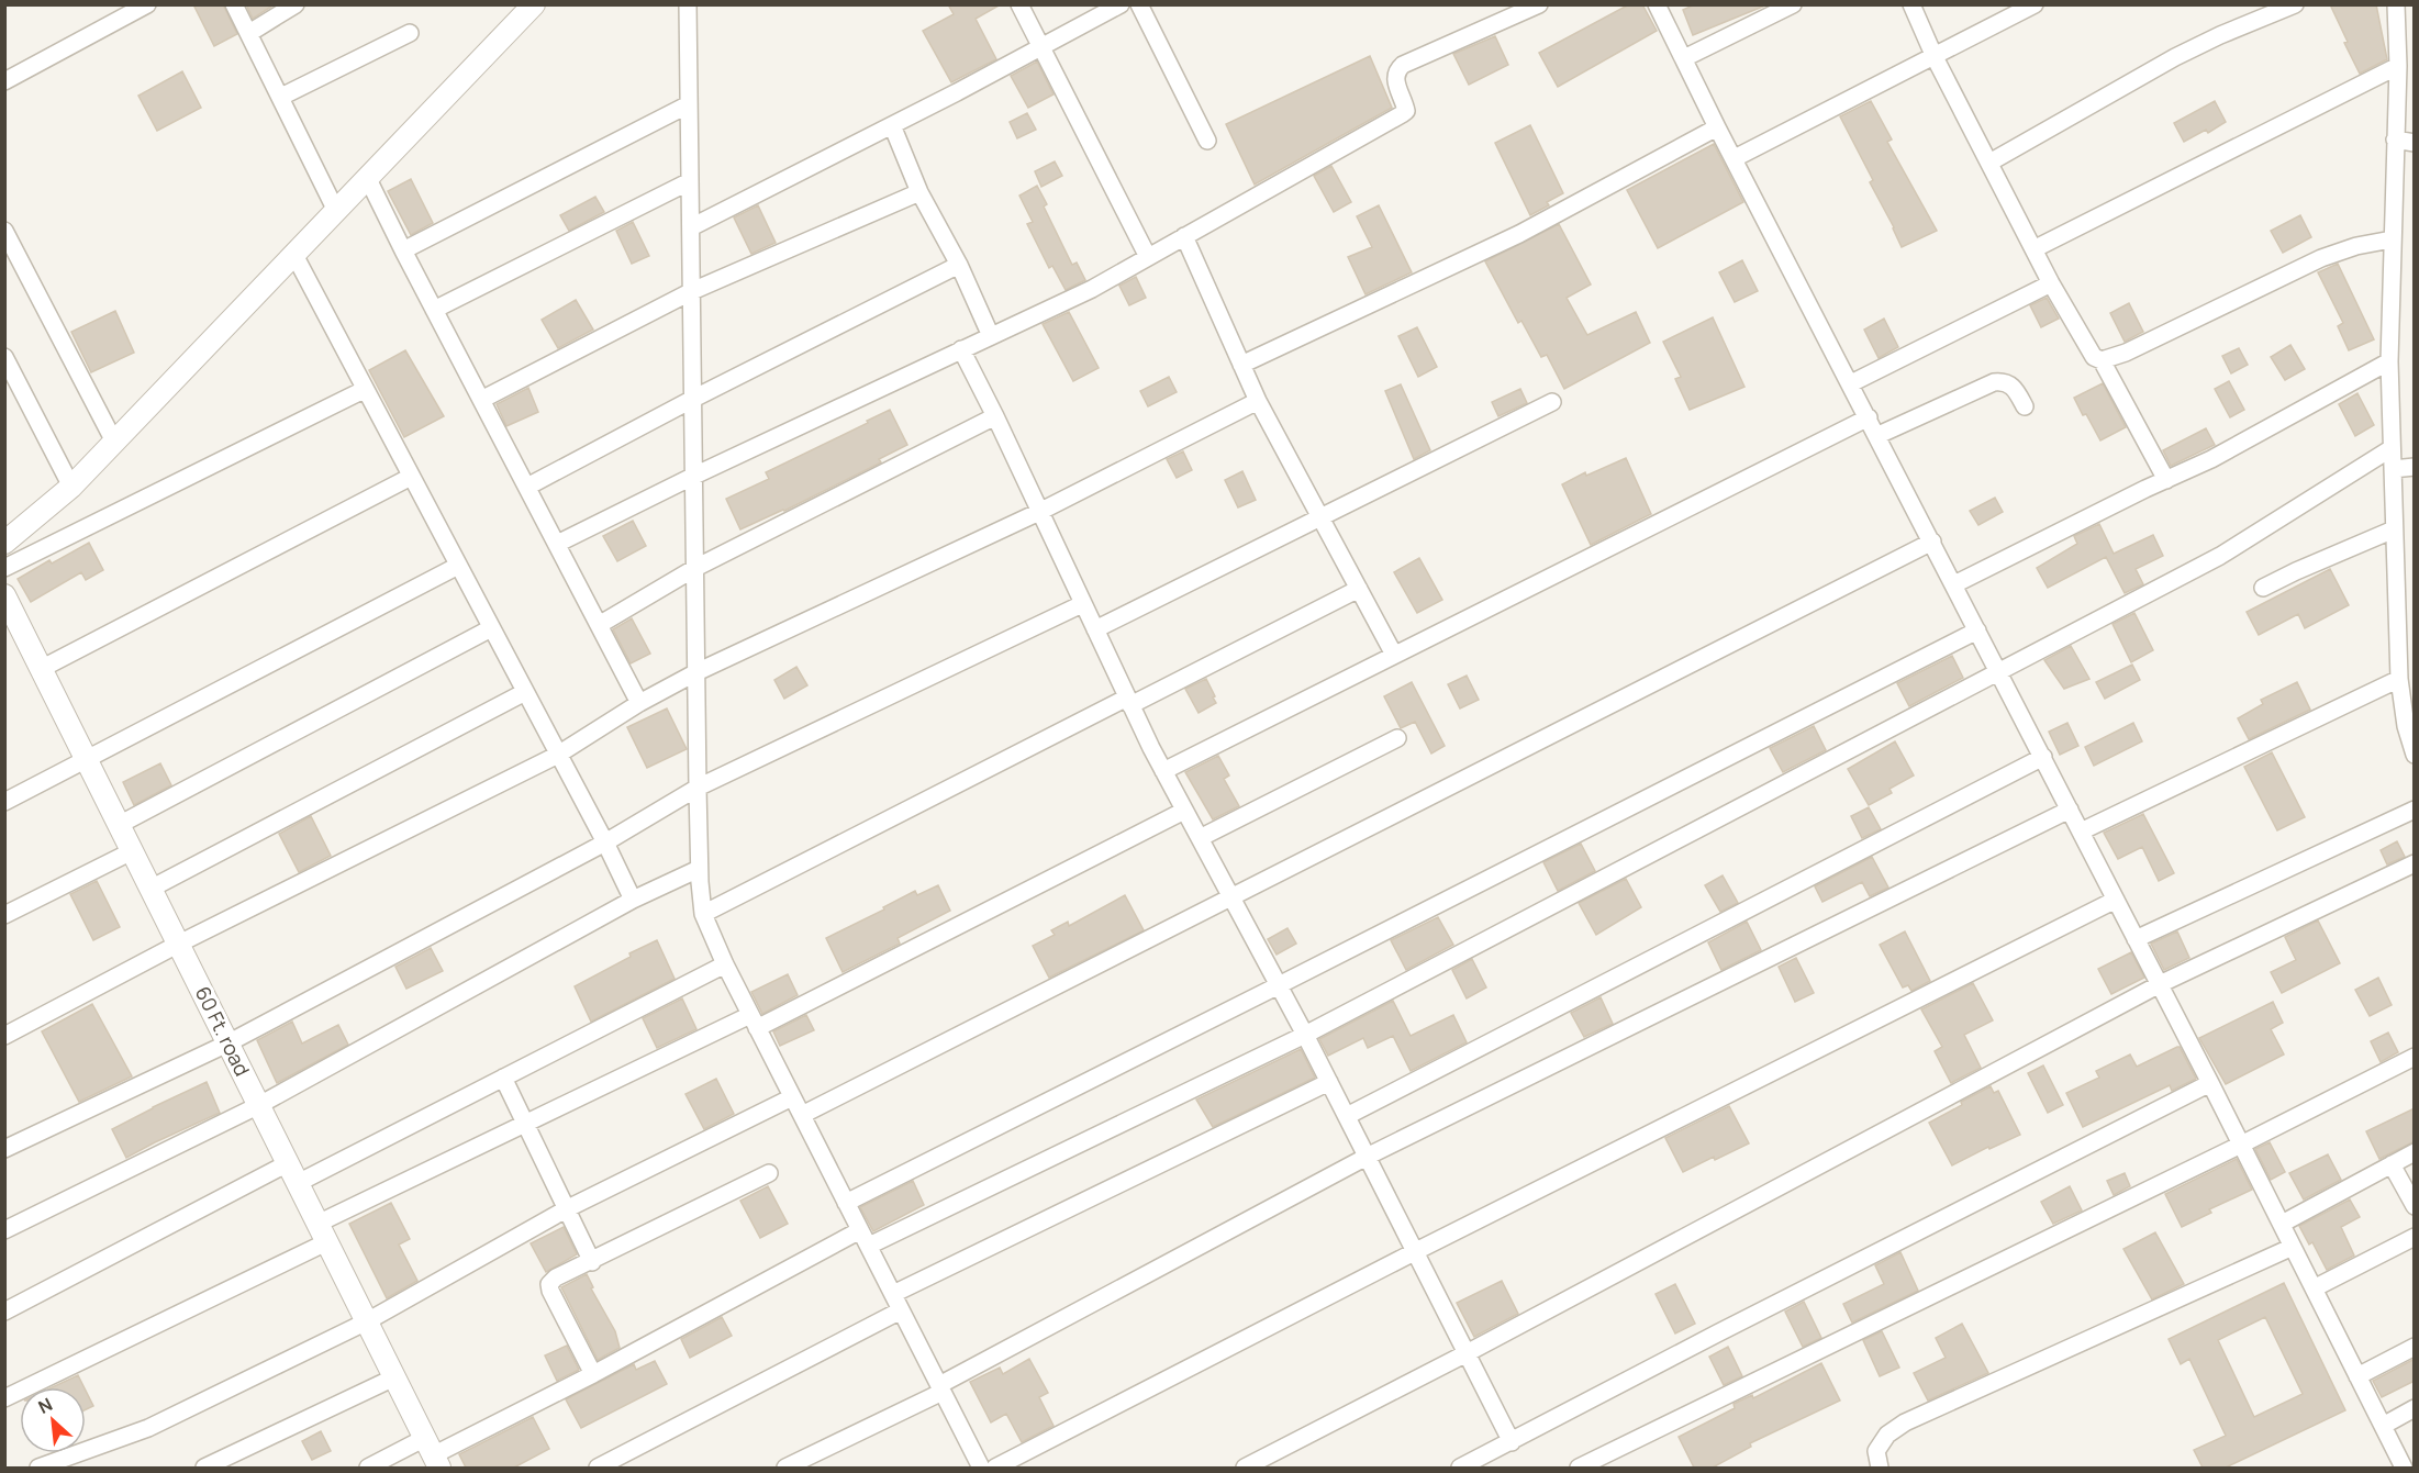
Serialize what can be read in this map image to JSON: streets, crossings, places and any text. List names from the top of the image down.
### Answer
{
  "streets": {
    "street": ["60 Ft. road"]
  },
  "north": "top left"
}
